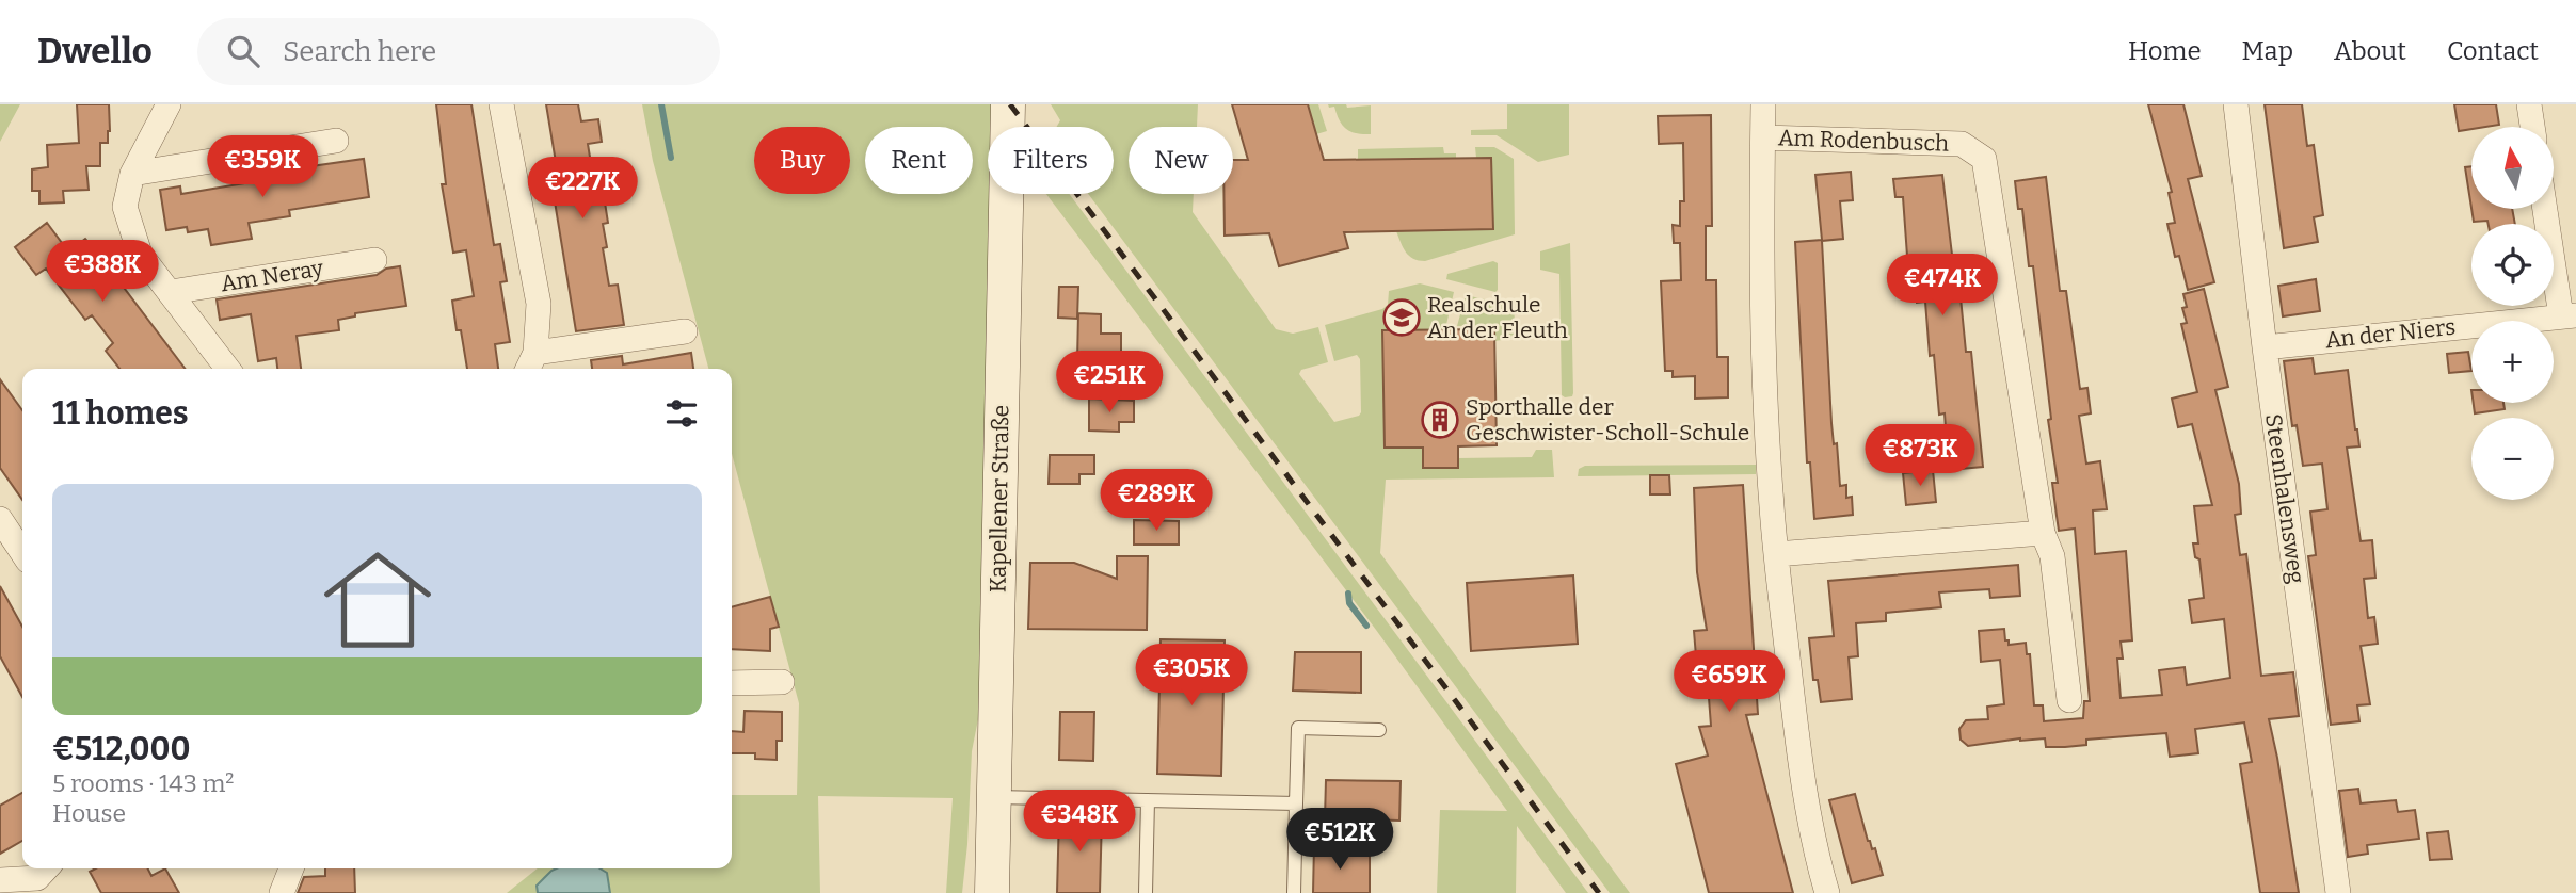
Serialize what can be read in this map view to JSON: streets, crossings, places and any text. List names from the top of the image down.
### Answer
{
  "streets": {
    "main road": ["Kapellener Straße"],
    "street": [
      "Am Rodenbusch",
      "Am Neray",
      "An der Niers",
      "Steenhalensweg"
    ]
  },
  "crossings": [
    ["An der Niers", "Steenhalensweg"]
  ],
  "places": {
    "school or university": ["Realschule An der Fleuth"],
    "building": ["Sporthalle der Geschwister-Scholl-Schule"]
  },
  "north": "top",
  "page": {
    "header": "Dwello",
    "search": "Search here",
    "nav": [
      "Home",
      "Map",
      "About",
      "Contact"
    ],
    "map_buttons": ["+", "−"],
    "chip": [
      "Buy",
      "Rent",
      "Filters",
      "New"
    ],
    "price": [
      "€359K",
      "€227K",
      "€388K",
      "€474K",
      "€251K",
      "€873K",
      "€289K",
      "€305K",
      "€659K",
      "€348K",
      "€512K"
    ],
    "heading": "11 homes",
    "list": [
      {
        "name": "€512,000",
        "note": "5 rooms · 143 m² · House"
      }
    ]
  }
}
